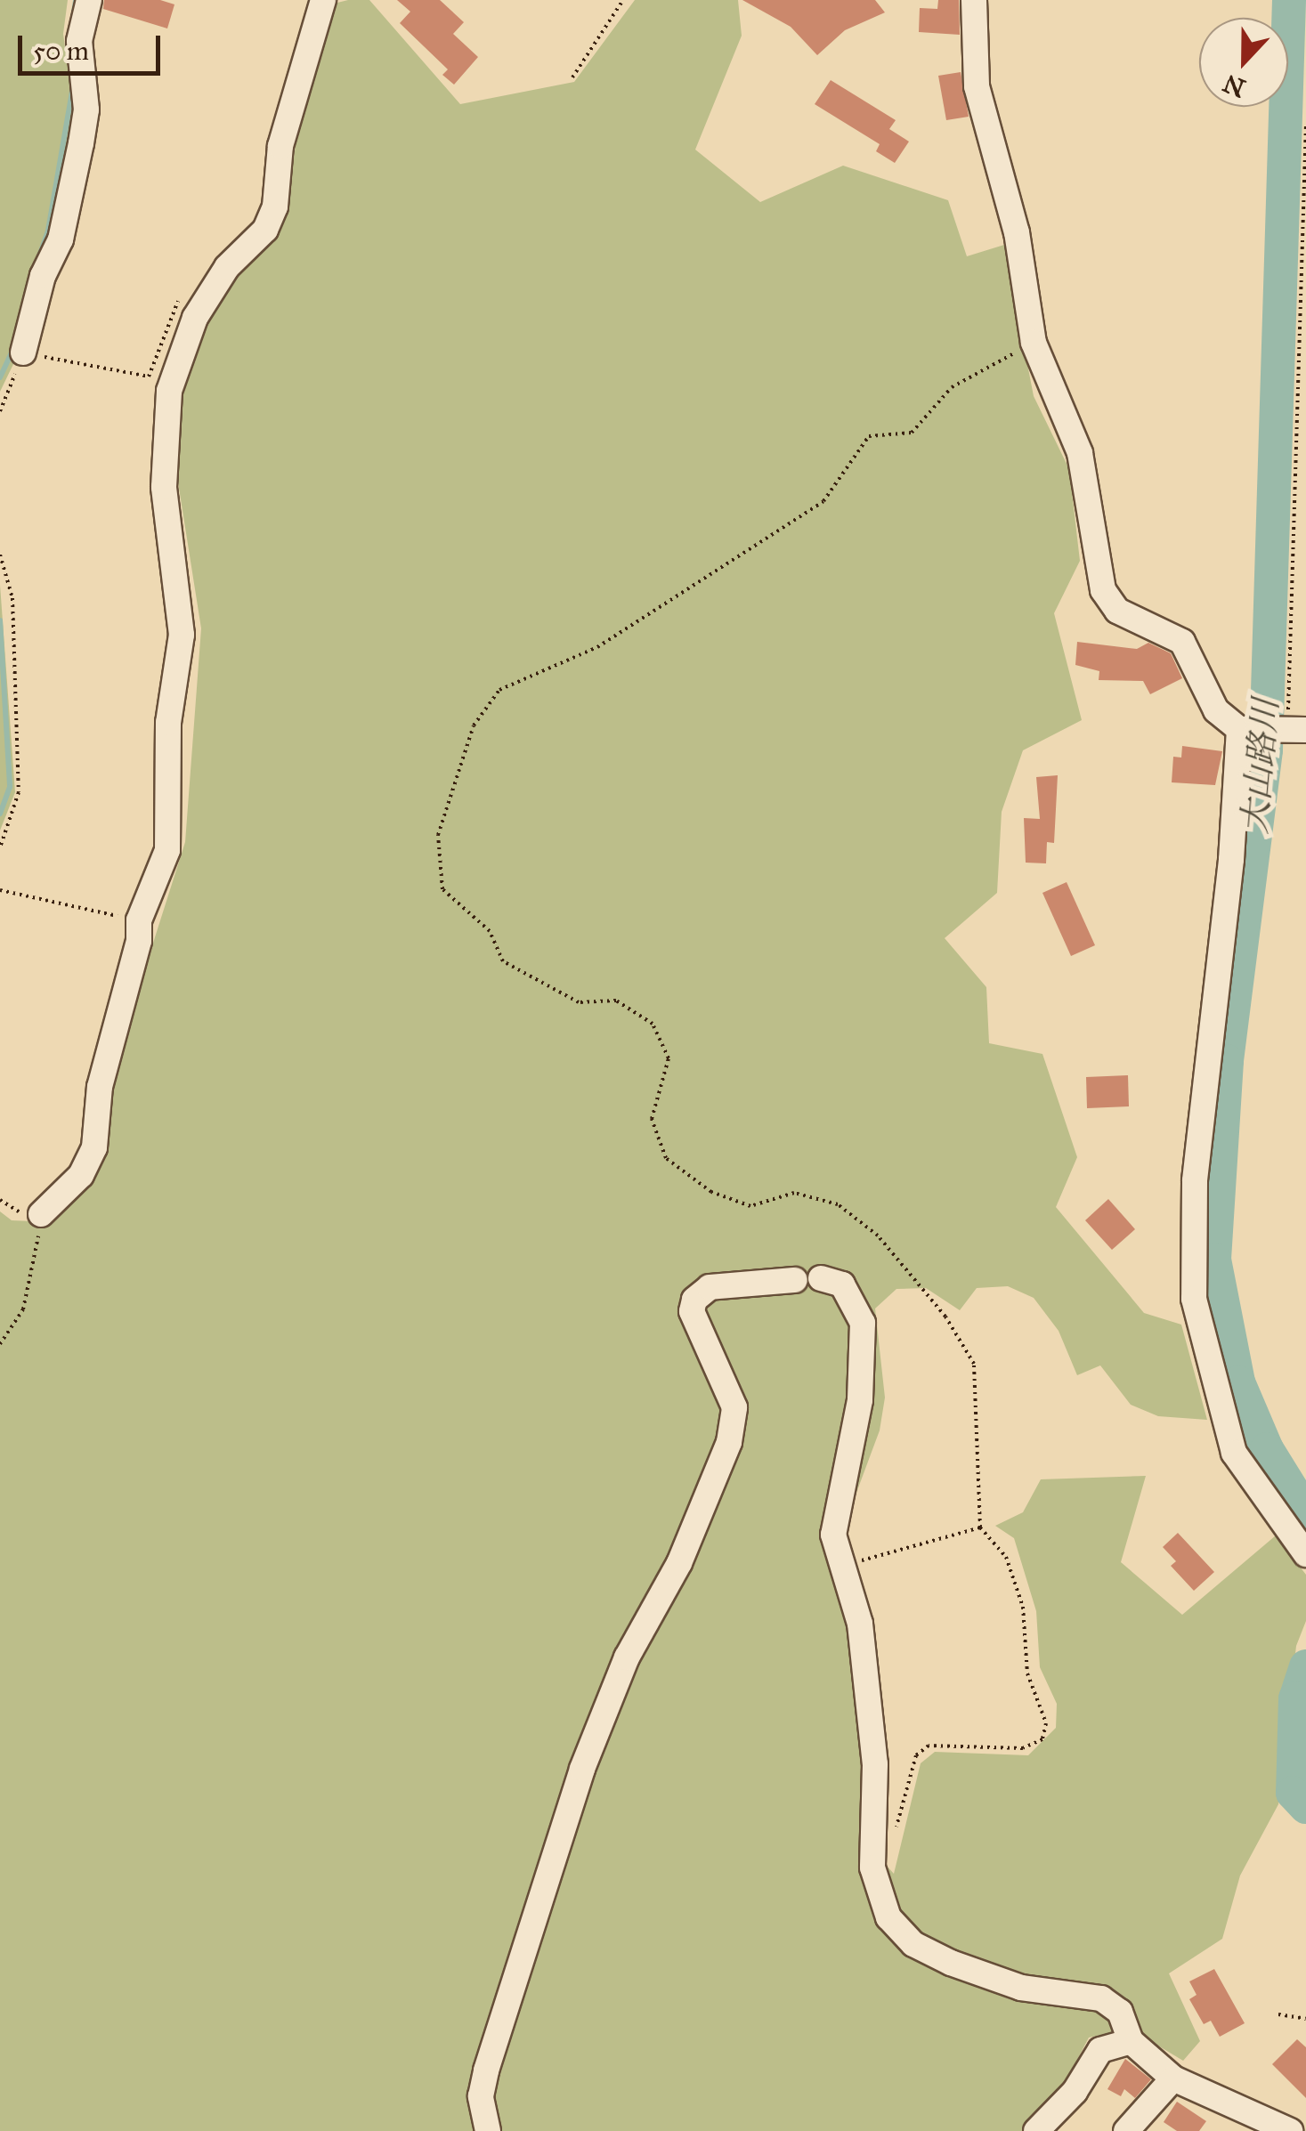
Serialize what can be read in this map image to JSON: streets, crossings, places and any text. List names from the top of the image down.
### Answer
{
  "water": ["大山路川"],
  "scale_bar": "50 m",
  "north": "bottom"
}
